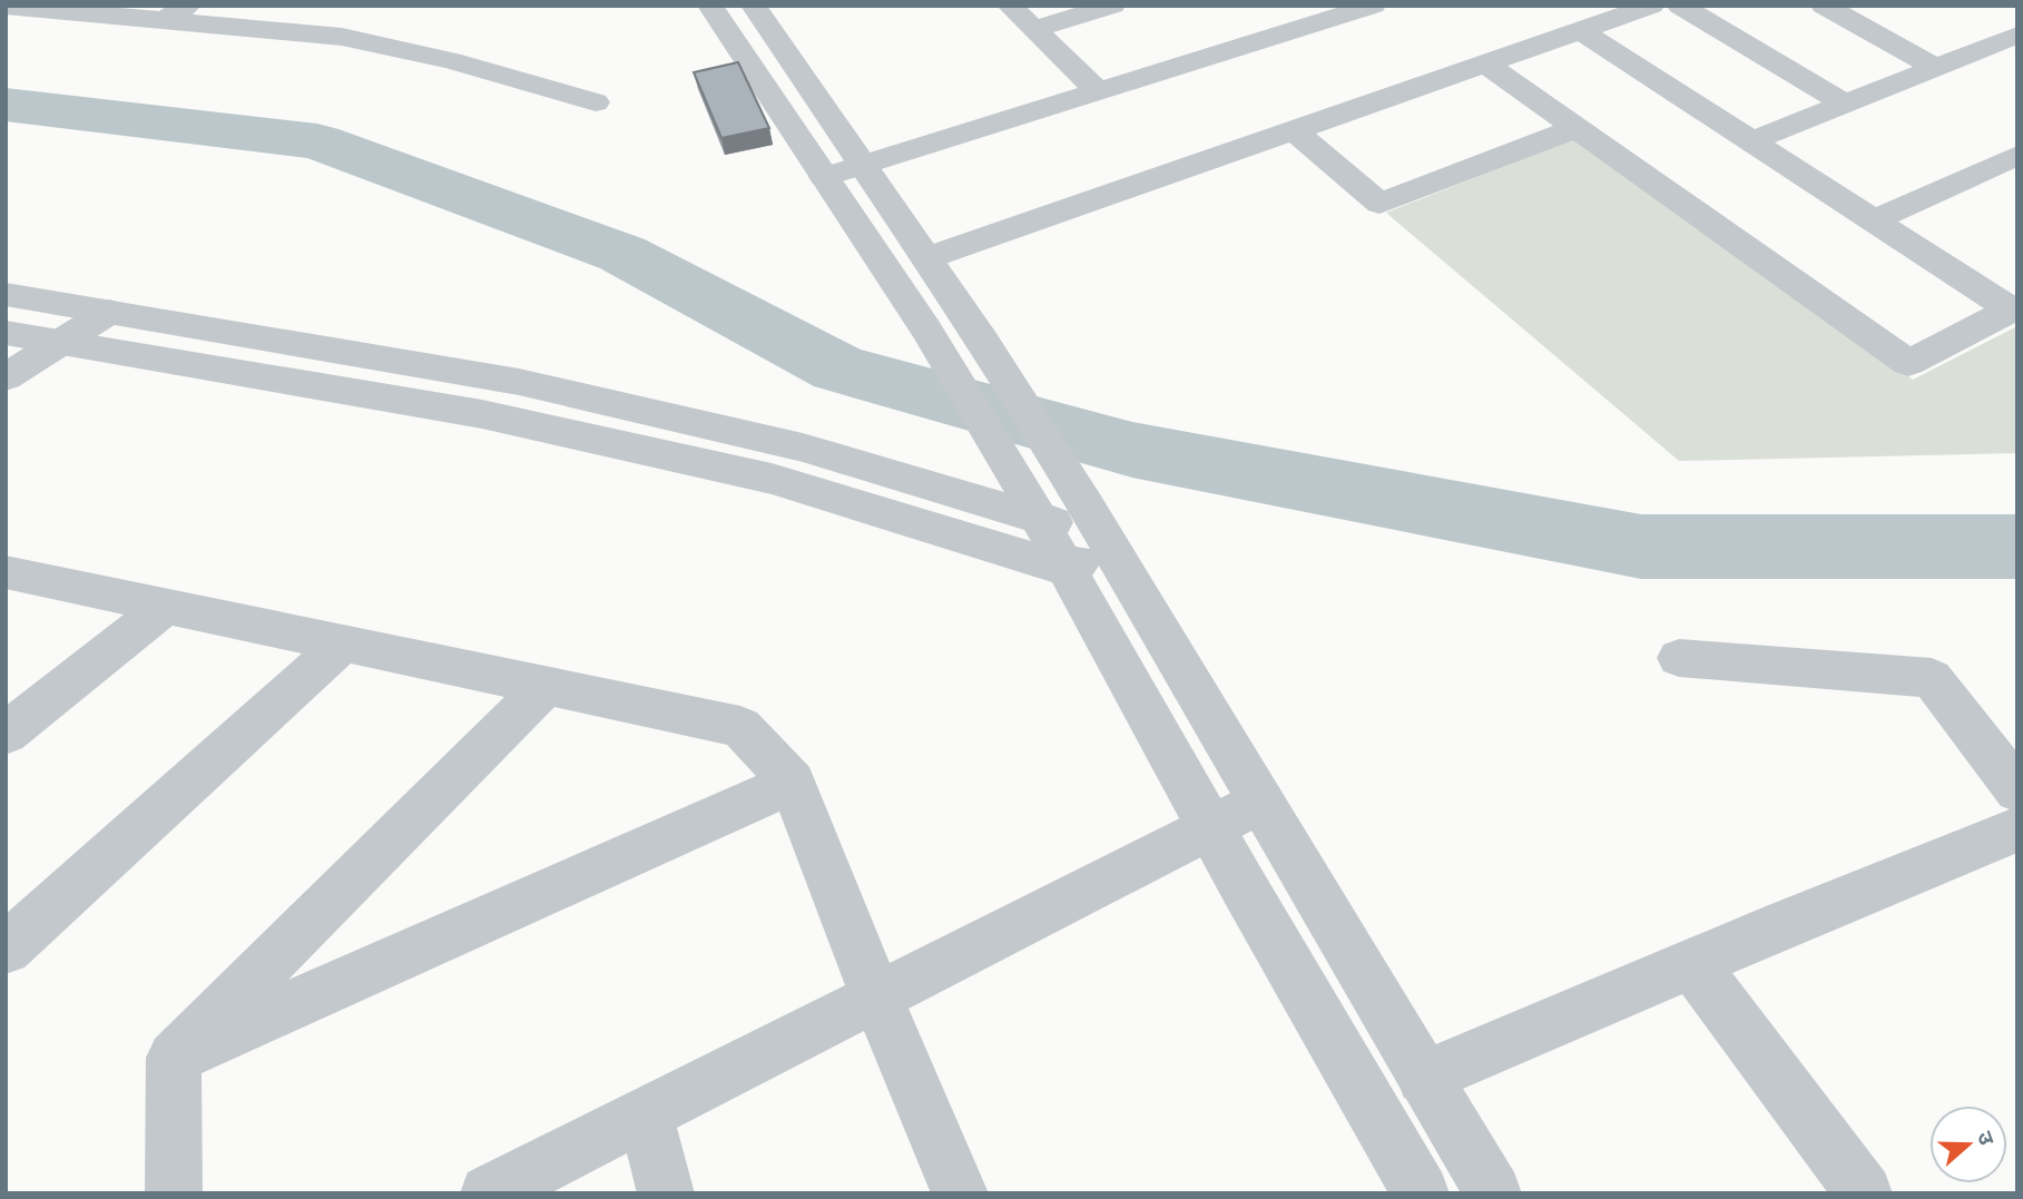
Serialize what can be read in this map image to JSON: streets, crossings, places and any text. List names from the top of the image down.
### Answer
{
  "north": "right"
}
